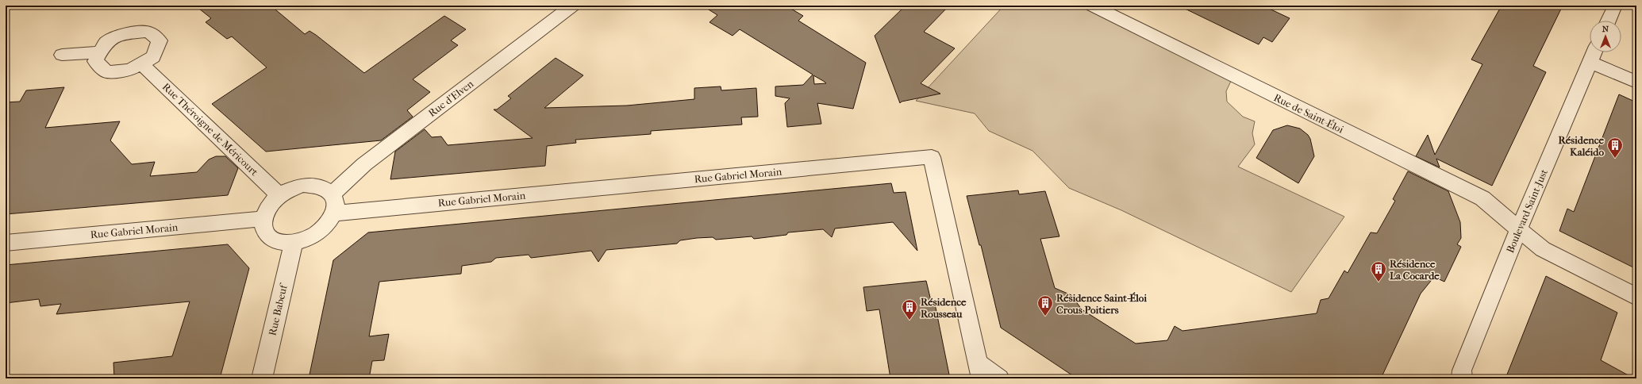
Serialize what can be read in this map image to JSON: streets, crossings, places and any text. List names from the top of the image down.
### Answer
{
  "streets": {
    "street": [
      "Rue d'Elven",
      "Rue de Saint-Éloi",
      "Rue Théroigne de Méricourt",
      "Rue Gabriel Morain",
      "Boulevard Saint-Just",
      "Rue Babeuf"
    ]
  },
  "crossings": [
    ["Rue d'Elven", "Rue Théroigne de Méricourt"],
    ["Rue d'Elven", "Rue Gabriel Morain"],
    ["Rue d'Elven", "Rue Babeuf"],
    ["Rue de Saint-Éloi", "Boulevard Saint-Just"],
    ["Rue Théroigne de Méricourt", "Rue Gabriel Morain"],
    ["Rue Théroigne de Méricourt", "Rue Babeuf"],
    ["Rue Gabriel Morain", "Rue Babeuf"]
  ],
  "places": {
    "building": [
      "Résidence Kaléido",
      "Résidence La Cocarde",
      "Résidence Saint-Éloi Crous Poitiers",
      "Résidence Rousseau"
    ]
  },
  "north": "top"
}
